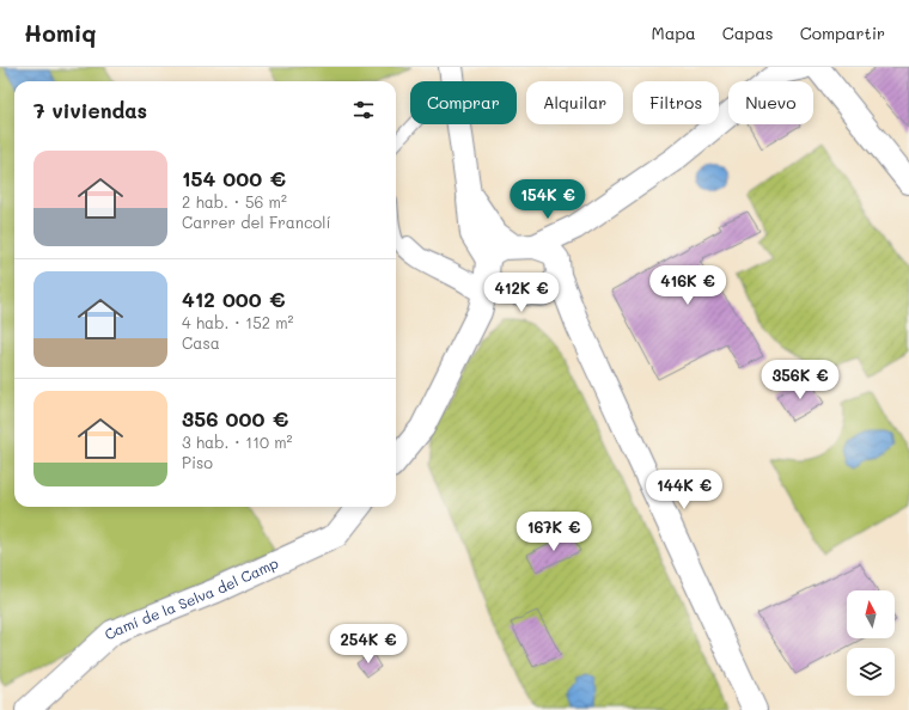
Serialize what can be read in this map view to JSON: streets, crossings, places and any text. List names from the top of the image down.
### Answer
{
  "streets": {
    "street": ["Camí de la Selva del Camp"]
  },
  "north": "top",
  "page": {
    "header": "Homiq",
    "nav": ["Mapa", "Capas", "Compartir"],
    "chip": [
      "Comprar",
      "Alquilar",
      "Filtros",
      "Nuevo"
    ],
    "heading": "7 viviendas",
    "list": [
      {
        "name": "154 000 €",
        "note": "2 hab. · 56 m² · Carrer del Francolí"
      },
      {
        "name": "412 000 €",
        "note": "4 hab. · 152 m² · Casa"
      },
      {
        "name": "356 000 €",
        "note": "3 hab. · 110 m² · Piso"
      }
    ],
    "price": [
      "154K €",
      "416K €",
      "412K €",
      "356K €",
      "144K €",
      "167K €",
      "254K €"
    ]
  }
}
